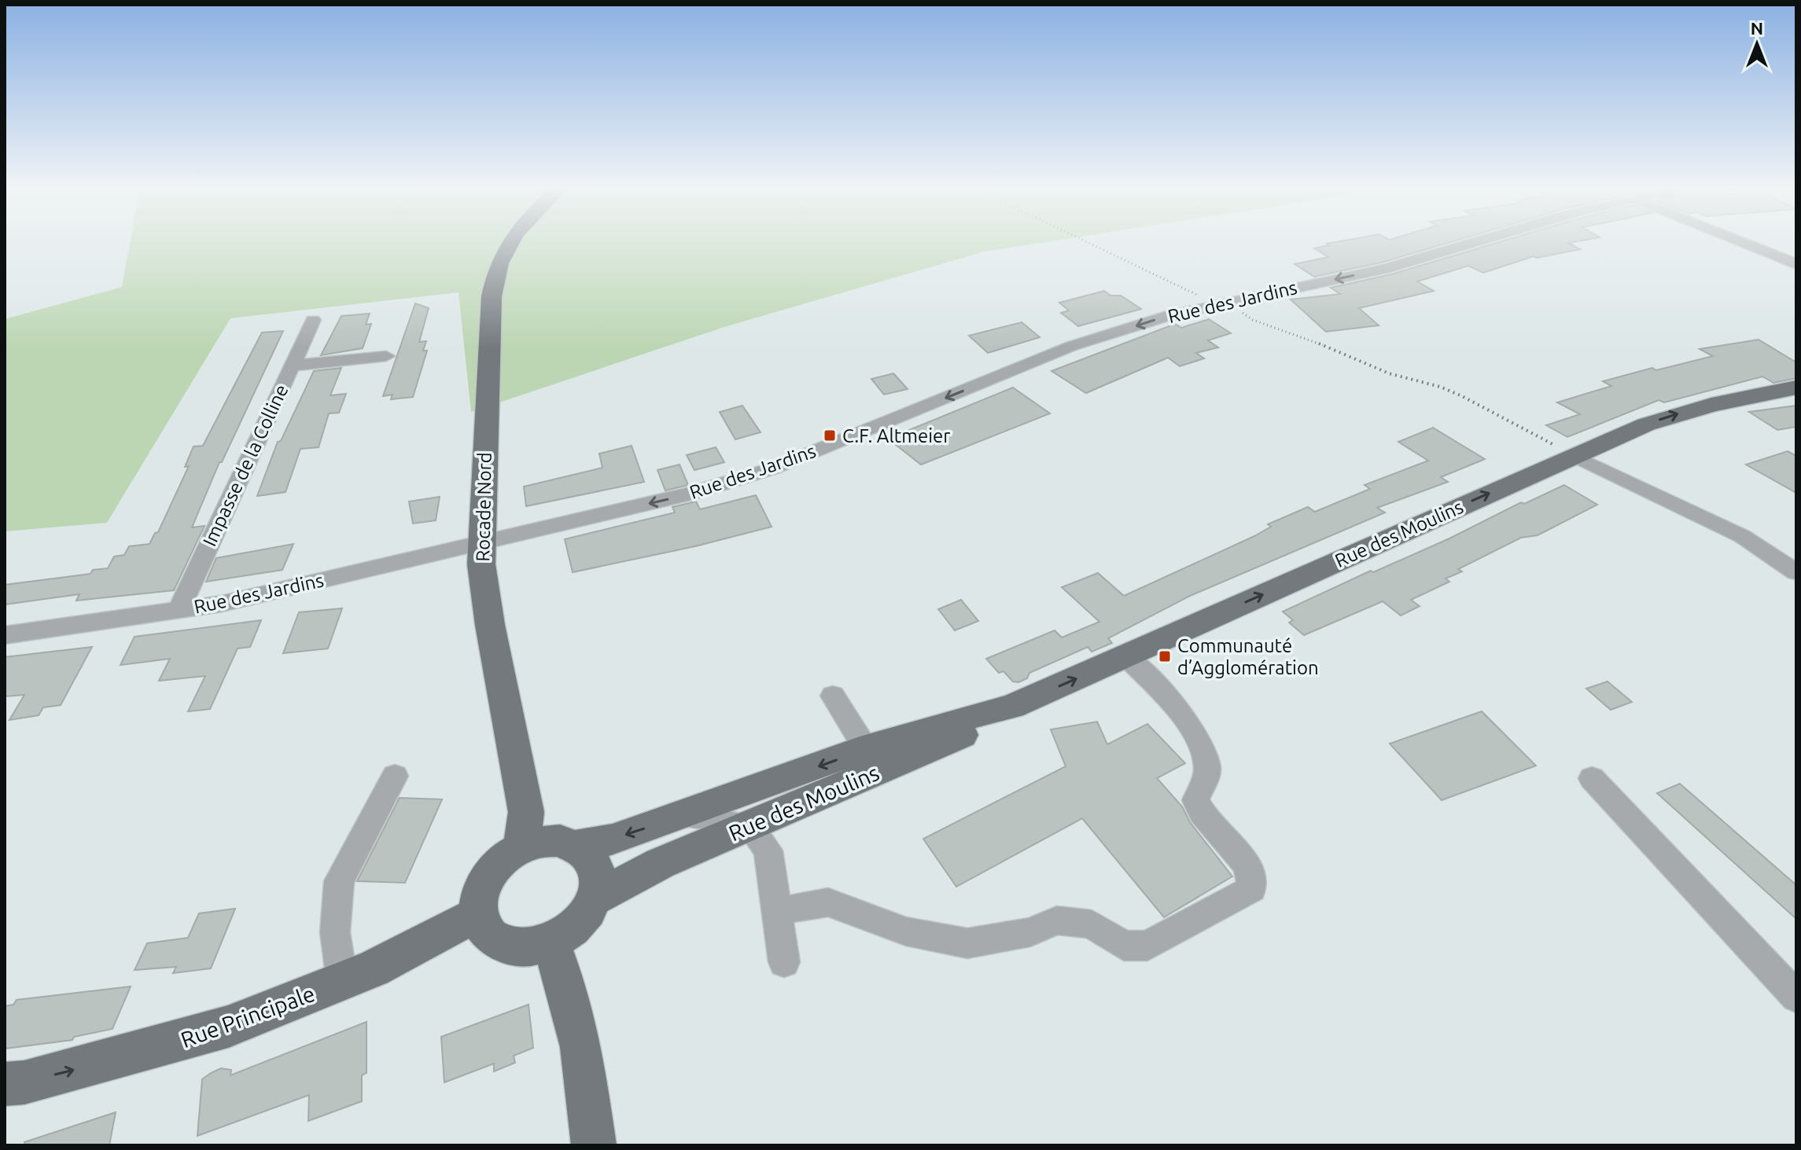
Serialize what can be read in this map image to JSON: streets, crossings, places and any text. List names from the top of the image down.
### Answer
{
  "streets": {
    "main road": ["Rocade Nord", "Rue des Moulins", "Rue Principale"],
    "street": ["Rue des Jardins", "Impasse de la Colline"]
  },
  "crossings": [
    ["Rue des Jardins", "Impasse de la Colline"],
    ["Rue des Jardins", "Rocade Nord"],
    ["Rocade Nord", "Rue des Moulins"],
    ["Rocade Nord", "Rue Principale"],
    ["Rue des Moulins", "Rue Principale"]
  ],
  "one_way": ["Rue des Jardins", "Rue Principale"],
  "places": {
    "transit": ["C.F. Altmeier", "Communauté d’Agglomération"]
  },
  "north": "top"
}
